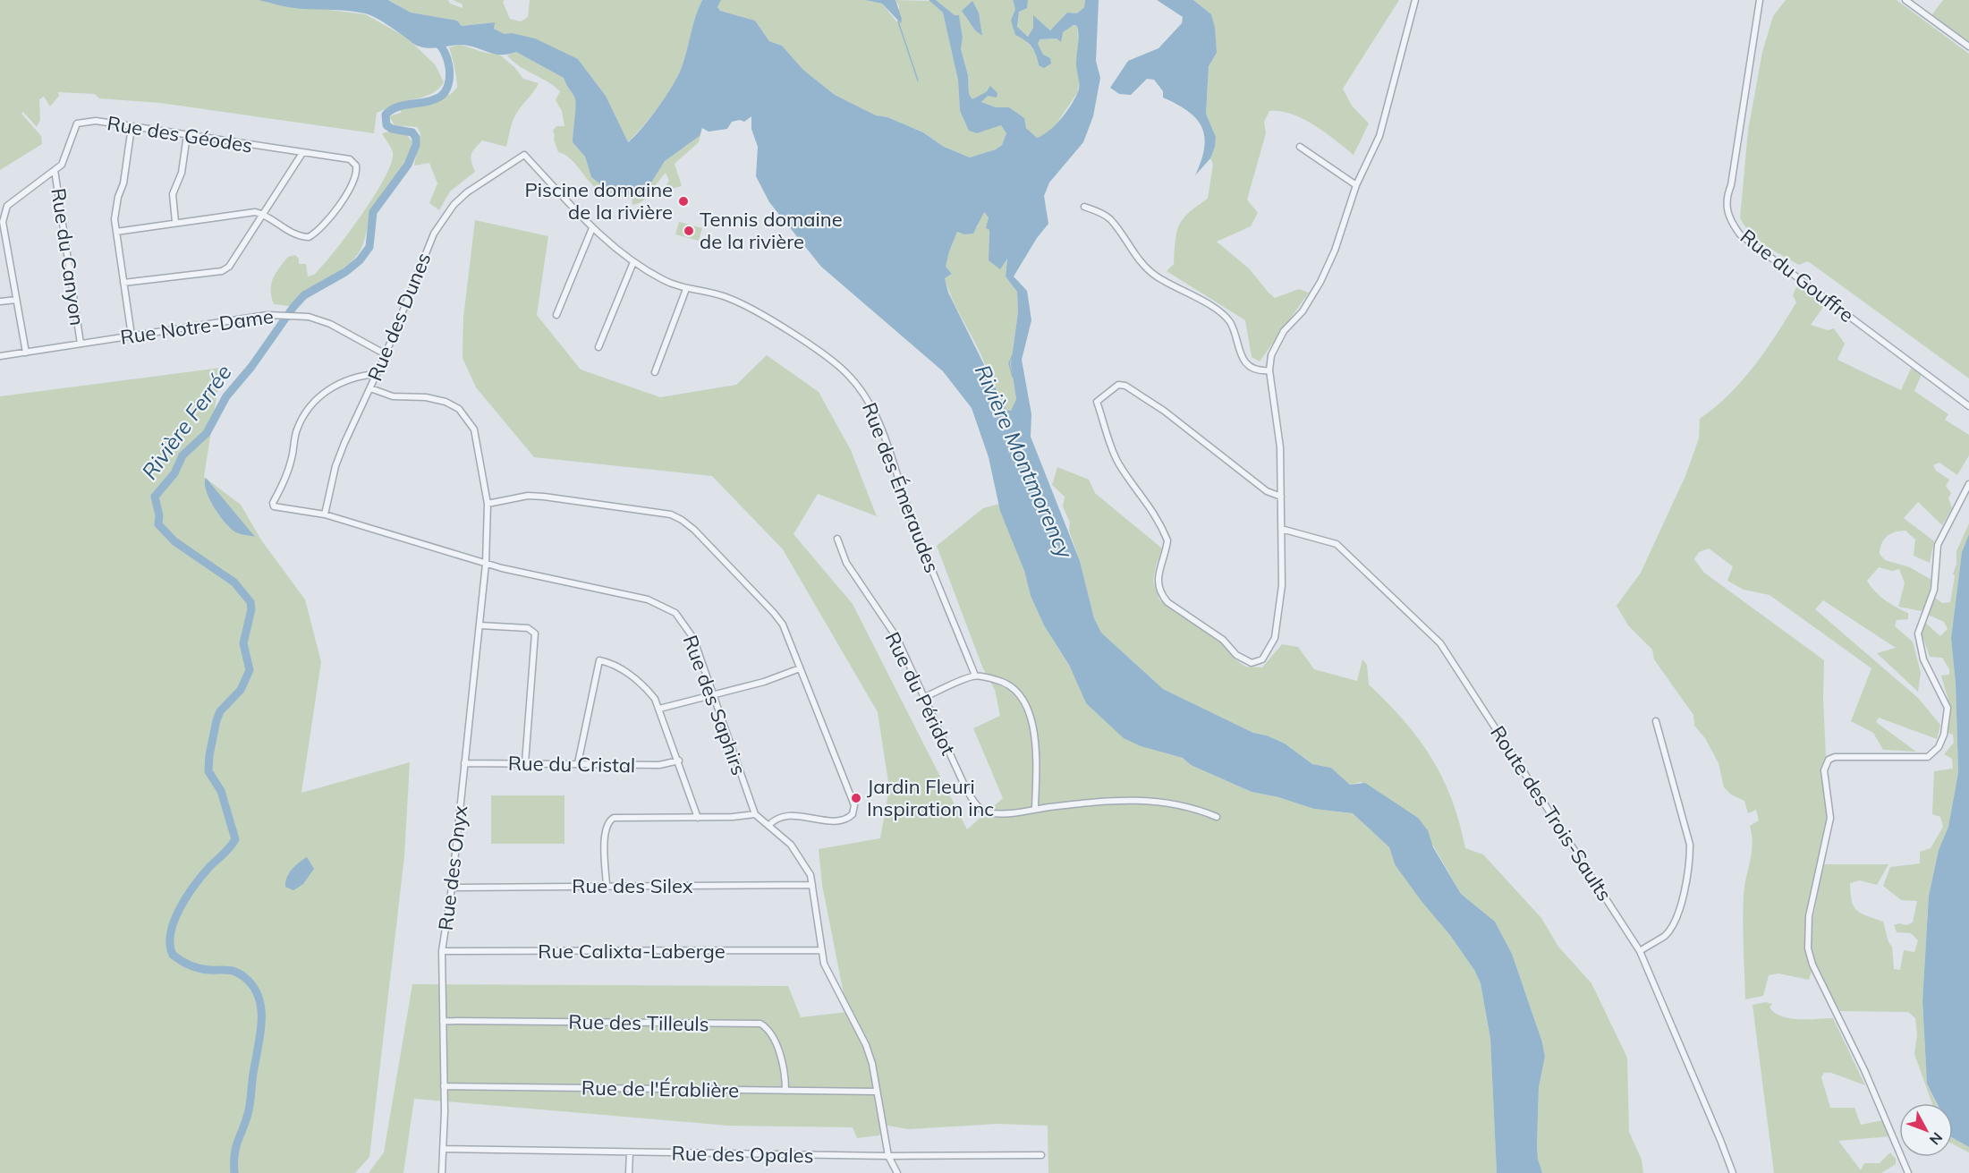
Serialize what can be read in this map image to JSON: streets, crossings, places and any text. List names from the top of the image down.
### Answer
{
  "streets": {
    "street": [
      "Rue des Géodes",
      "Rue du Canyon",
      "Rue du Gouffre",
      "Rue des Dunes",
      "Rue Notre-Dame",
      "Rue des Émeraudes",
      "Rue du Péridot",
      "Rue des Saphirs",
      "Rue du Cristal",
      "Route des Trois-Saults",
      "Rue des Onyx",
      "Rue des Silex",
      "Rue Calixta-Laberge",
      "Rue des Tilleuls",
      "Rue de l'Érablière",
      "Rue des Opales"
    ]
  },
  "crossings": [
    ["Rue des Géodes", "Rue du Canyon"],
    ["Rue des Géodes", "Rue Notre-Dame"],
    ["Rue du Canyon", "Rue Notre-Dame"],
    ["Rue des Dunes", "Rue Notre-Dame"],
    ["Rue des Dunes", "Rue des Émeraudes"],
    ["Rue des Dunes", "Rue des Saphirs"],
    ["Rue des Dunes", "Rue des Onyx"],
    ["Rue des Saphirs", "Rue des Onyx"],
    ["Rue des Saphirs", "Rue des Silex"],
    ["Rue des Saphirs", "Rue Calixta-Laberge"],
    ["Rue des Saphirs", "Rue de l'Érablière"],
    ["Rue des Saphirs", "Rue des Opales"],
    ["Rue du Cristal", "Rue des Onyx"],
    ["Rue des Onyx", "Rue des Silex"],
    ["Rue des Onyx", "Rue Calixta-Laberge"],
    ["Rue des Onyx", "Rue des Tilleuls"],
    ["Rue des Onyx", "Rue de l'Érablière"],
    ["Rue des Onyx", "Rue des Opales"],
    ["Rue des Tilleuls", "Rue de l'Érablière"]
  ],
  "water": ["Rivière Ferrée", "Rivière Montmorency"],
  "places": ["Piscine domaine de la rivière", "Tennis domaine de la rivière", "Jardin Fleuri Inspiration inc"],
  "north": "bottom right"
}
